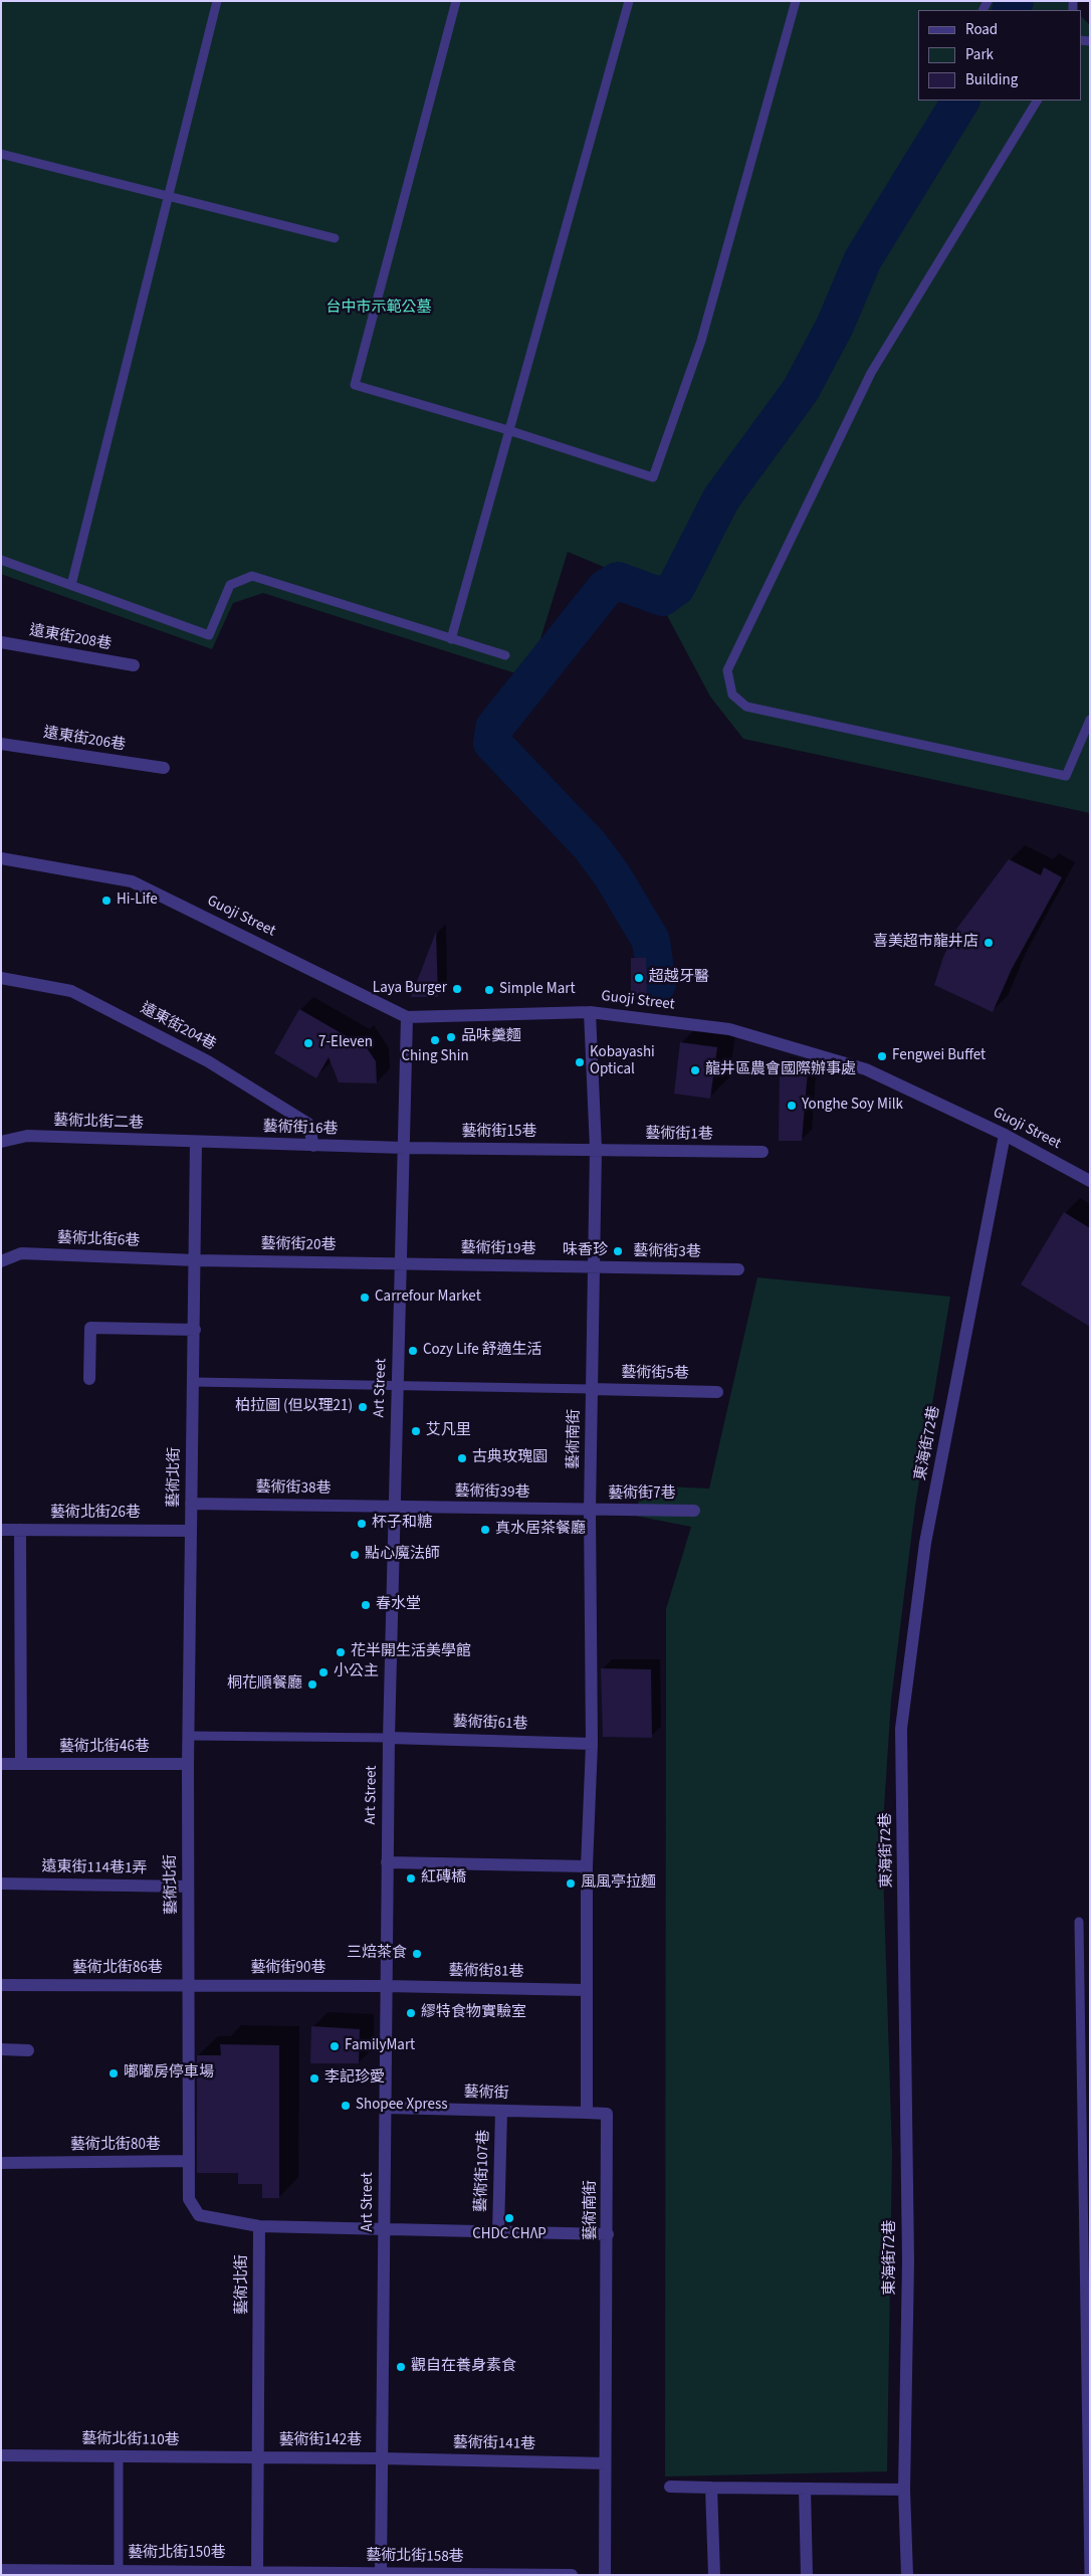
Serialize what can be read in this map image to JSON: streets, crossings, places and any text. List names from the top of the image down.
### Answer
{
  "streets": {
    "street": [
      "遠東街208巷",
      "遠東街206巷",
      "Guoji Street",
      "遠東街204巷",
      "藝術北街二巷",
      "藝術街16巷",
      "藝術街15巷",
      "藝術街1巷",
      "藝術北街6巷",
      "藝術街20巷",
      "藝術街19巷",
      "藝術街3巷",
      "藝術街5巷",
      "Art Street",
      "藝術南街",
      "東海街72巷",
      "藝術北街",
      "藝術街38巷",
      "藝術街39巷",
      "藝術街7巷",
      "藝術北街26巷",
      "藝術街61巷",
      "藝術北街46巷",
      "遠東街114巷1弄",
      "藝術北街86巷",
      "藝術街90巷",
      "藝術街81巷",
      "藝術街",
      "藝術北街80巷",
      "藝術街107巷",
      "藝術北街110巷",
      "藝術街142巷",
      "藝術街141巷",
      "藝術北街150巷",
      "藝術北街158巷"
    ]
  },
  "crossings": [
    ["Guoji Street", "Art Street"],
    ["Guoji Street", "藝術南街"],
    ["Guoji Street", "東海街72巷"],
    ["遠東街204巷", "藝術街16巷"],
    ["藝術北街二巷", "藝術街16巷"],
    ["藝術北街二巷", "藝術北街"],
    ["藝術街16巷", "藝術街15巷"],
    ["藝術街16巷", "Art Street"],
    ["藝術街16巷", "藝術北街"],
    ["藝術街15巷", "藝術街1巷"],
    ["藝術街15巷", "Art Street"],
    ["藝術街15巷", "藝術南街"],
    ["藝術街1巷", "藝術南街"],
    ["藝術北街6巷", "藝術街20巷"],
    ["藝術北街6巷", "藝術北街"],
    ["藝術街20巷", "藝術街19巷"],
    ["藝術街20巷", "Art Street"],
    ["藝術街20巷", "藝術北街"],
    ["藝術街19巷", "藝術街3巷"],
    ["藝術街19巷", "Art Street"],
    ["藝術街19巷", "藝術南街"],
    ["藝術街3巷", "藝術南街"],
    ["藝術街5巷", "藝術南街"],
    ["Art Street", "藝術街38巷"],
    ["Art Street", "藝術街39巷"],
    ["Art Street", "藝術街61巷"],
    ["Art Street", "藝術街90巷"],
    ["Art Street", "藝術街81巷"],
    ["Art Street", "藝術街"],
    ["Art Street", "藝術街107巷"],
    ["Art Street", "藝術街142巷"],
    ["Art Street", "藝術街141巷"],
    ["Art Street", "藝術北街158巷"],
    ["藝術南街", "藝術街39巷"],
    ["藝術南街", "藝術街7巷"],
    ["藝術南街", "藝術街61巷"],
    ["藝術南街", "藝術街81巷"],
    ["藝術南街", "藝術街"],
    ["藝術南街", "藝術街107巷"],
    ["藝術南街", "藝術街141巷"],
    ["藝術北街", "藝術街38巷"],
    ["藝術北街", "藝術北街26巷"],
    ["藝術北街", "藝術北街46巷"],
    ["藝術北街", "遠東街114巷1弄"],
    ["藝術北街", "藝術北街86巷"],
    ["藝術北街", "藝術街90巷"],
    ["藝術北街", "藝術北街80巷"],
    ["藝術北街", "藝術街107巷"],
    ["藝術北街", "藝術北街110巷"],
    ["藝術北街", "藝術街142巷"],
    ["藝術北街", "藝術北街150巷"],
    ["藝術北街", "藝術北街158巷"],
    ["藝術街38巷", "藝術街39巷"],
    ["藝術街39巷", "藝術街7巷"],
    ["藝術北街86巷", "藝術街90巷"],
    ["藝術街90巷", "藝術街81巷"],
    ["藝術街", "藝術街107巷"],
    ["藝術北街110巷", "藝術街142巷"],
    ["藝術街142巷", "藝術街141巷"],
    ["藝術北街150巷", "藝術北街158巷"]
  ],
  "parks": ["台中市示範公墓"],
  "places": [
    "Hi-Life",
    "喜美超市龍井店",
    "超越牙醫",
    "Laya Burger",
    "Simple Mart",
    "品味羹麵",
    "Ching Shin",
    "7-Eleven",
    "Fengwei Buffet",
    "Kobayashi Optical",
    "龍井區農會國際辦事處",
    "Yonghe Soy Milk",
    "味香珍",
    "Carrefour Market",
    "Cozy Life 舒適生活",
    "柏拉圖 (但以理21)",
    "艾凡里",
    "古典玫瑰園",
    "杯子和糖",
    "真水居茶餐廳",
    "點心魔法師",
    "春水堂",
    "花半開生活美學館",
    "小公主",
    "桐花順餐廳",
    "紅磚橋",
    "風風亭拉麵",
    "三焙茶食",
    "繆特食物實驗室",
    "FamilyMart",
    "嘟嘟房停車場",
    "李記珍愛",
    "Shopee Xpress",
    "CHDC CHΛP",
    "觀自在養身素食"
  ],
  "legend": ["Road", "Park", "Building"]
}
